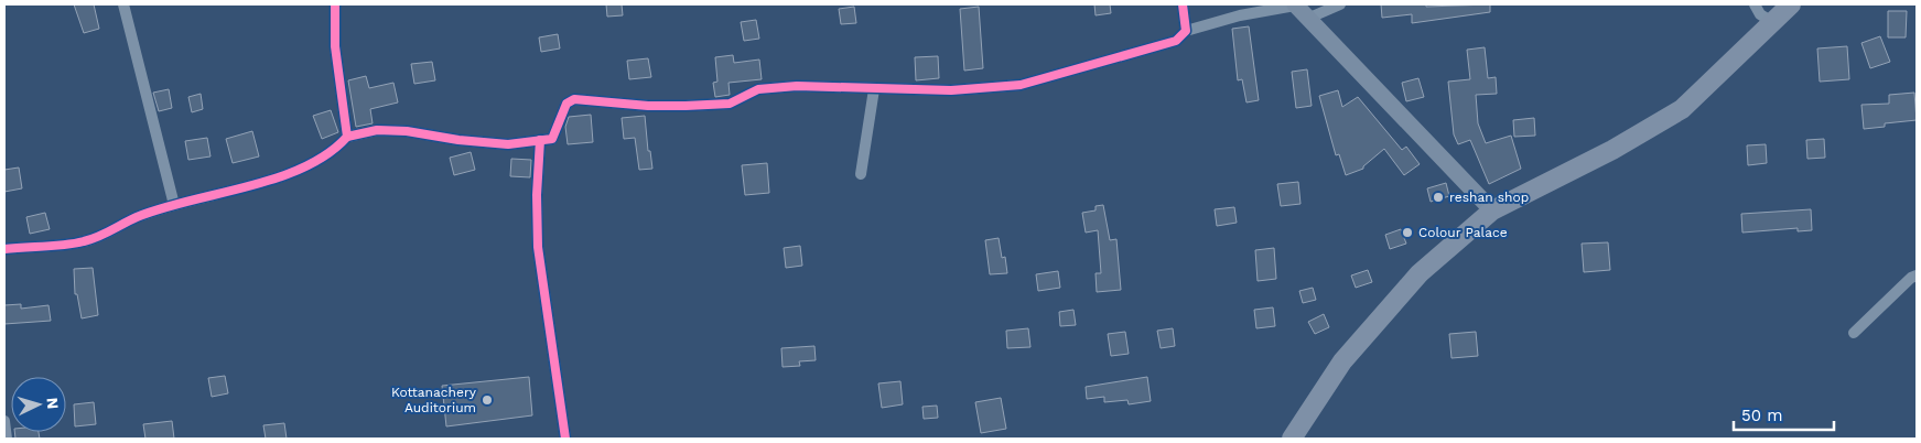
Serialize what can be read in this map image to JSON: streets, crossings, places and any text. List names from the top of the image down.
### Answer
{
  "places": ["reshan shop", "Colour Palace", "Kottanachery Auditorium"],
  "scale_bar": "50 m",
  "north": "right"
}
